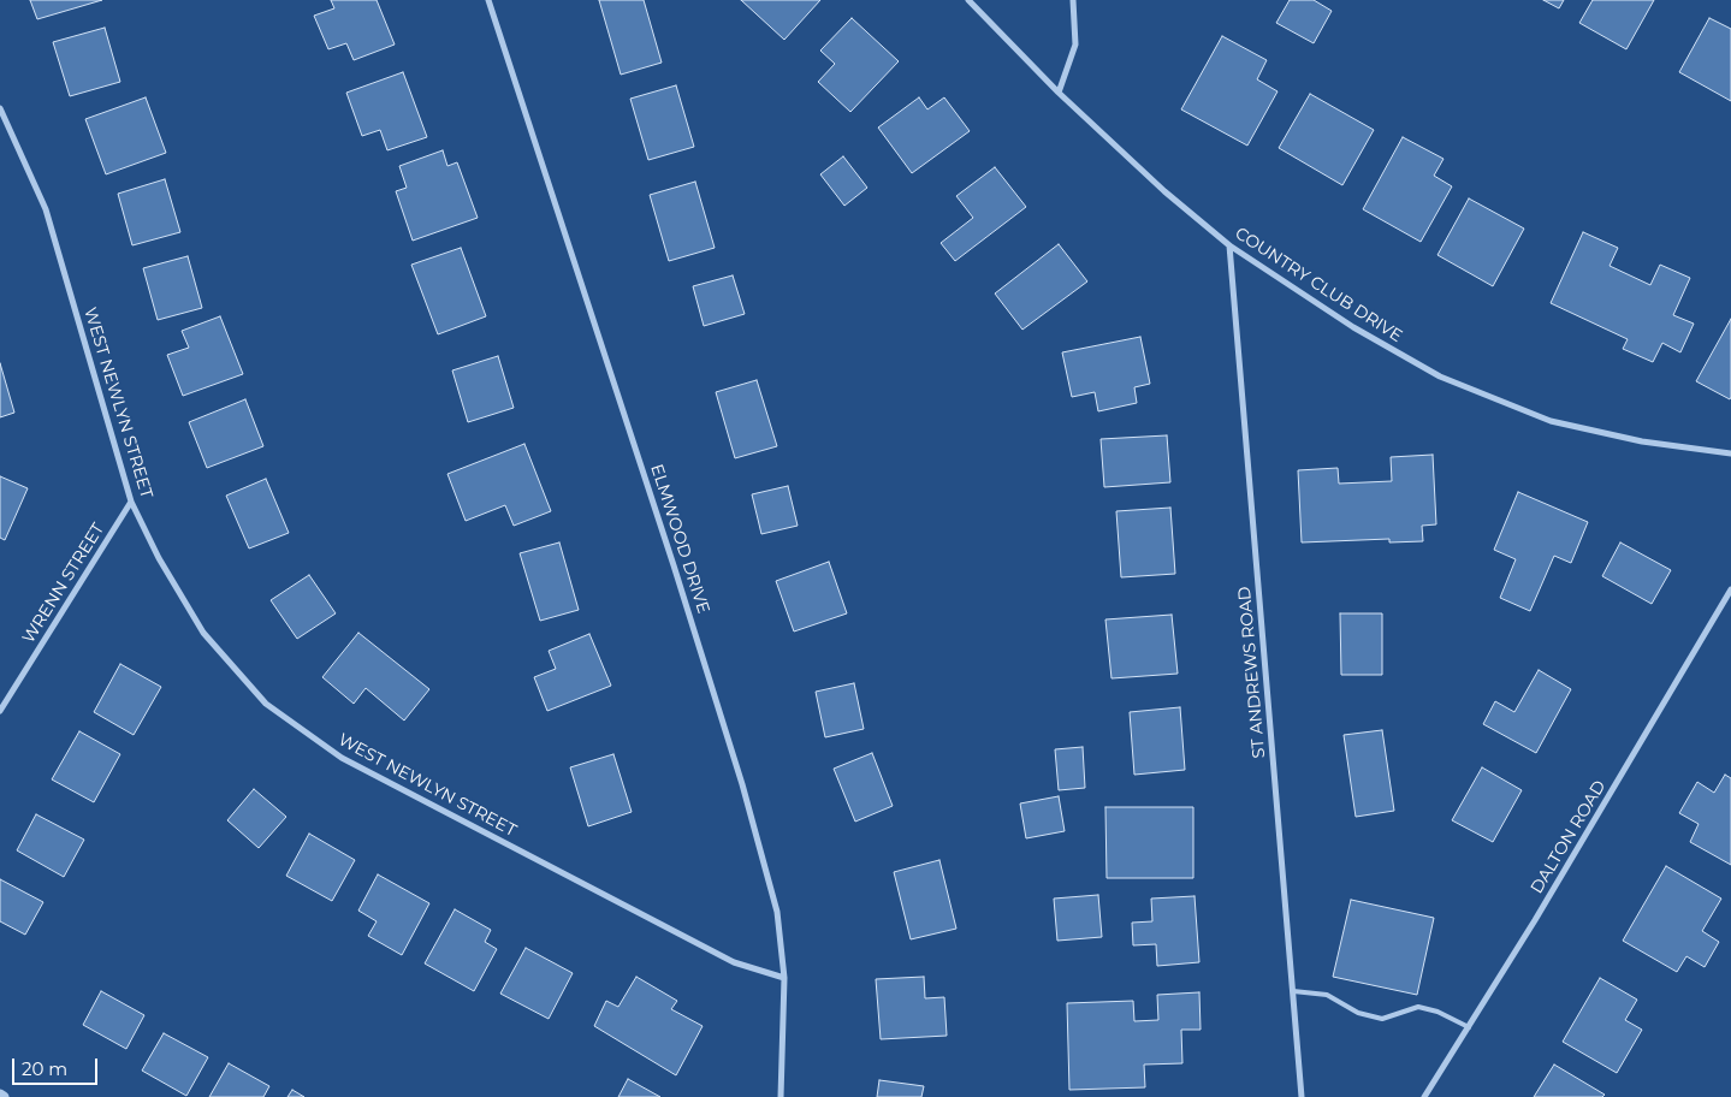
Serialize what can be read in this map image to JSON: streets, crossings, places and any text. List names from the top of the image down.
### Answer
{
  "streets": {
    "street": [
      "COUNTRY CLUB DRIVE",
      "WEST NEWLYN STREET",
      "ELMWOOD DRIVE",
      "WRENN STREET",
      "ST ANDREWS ROAD",
      "DALTON ROAD"
    ]
  },
  "crossings": [
    ["COUNTRY CLUB DRIVE", "ST ANDREWS ROAD"],
    ["WEST NEWLYN STREET", "ELMWOOD DRIVE"],
    ["WEST NEWLYN STREET", "WRENN STREET"]
  ],
  "scale_bar": "20 m"
}
